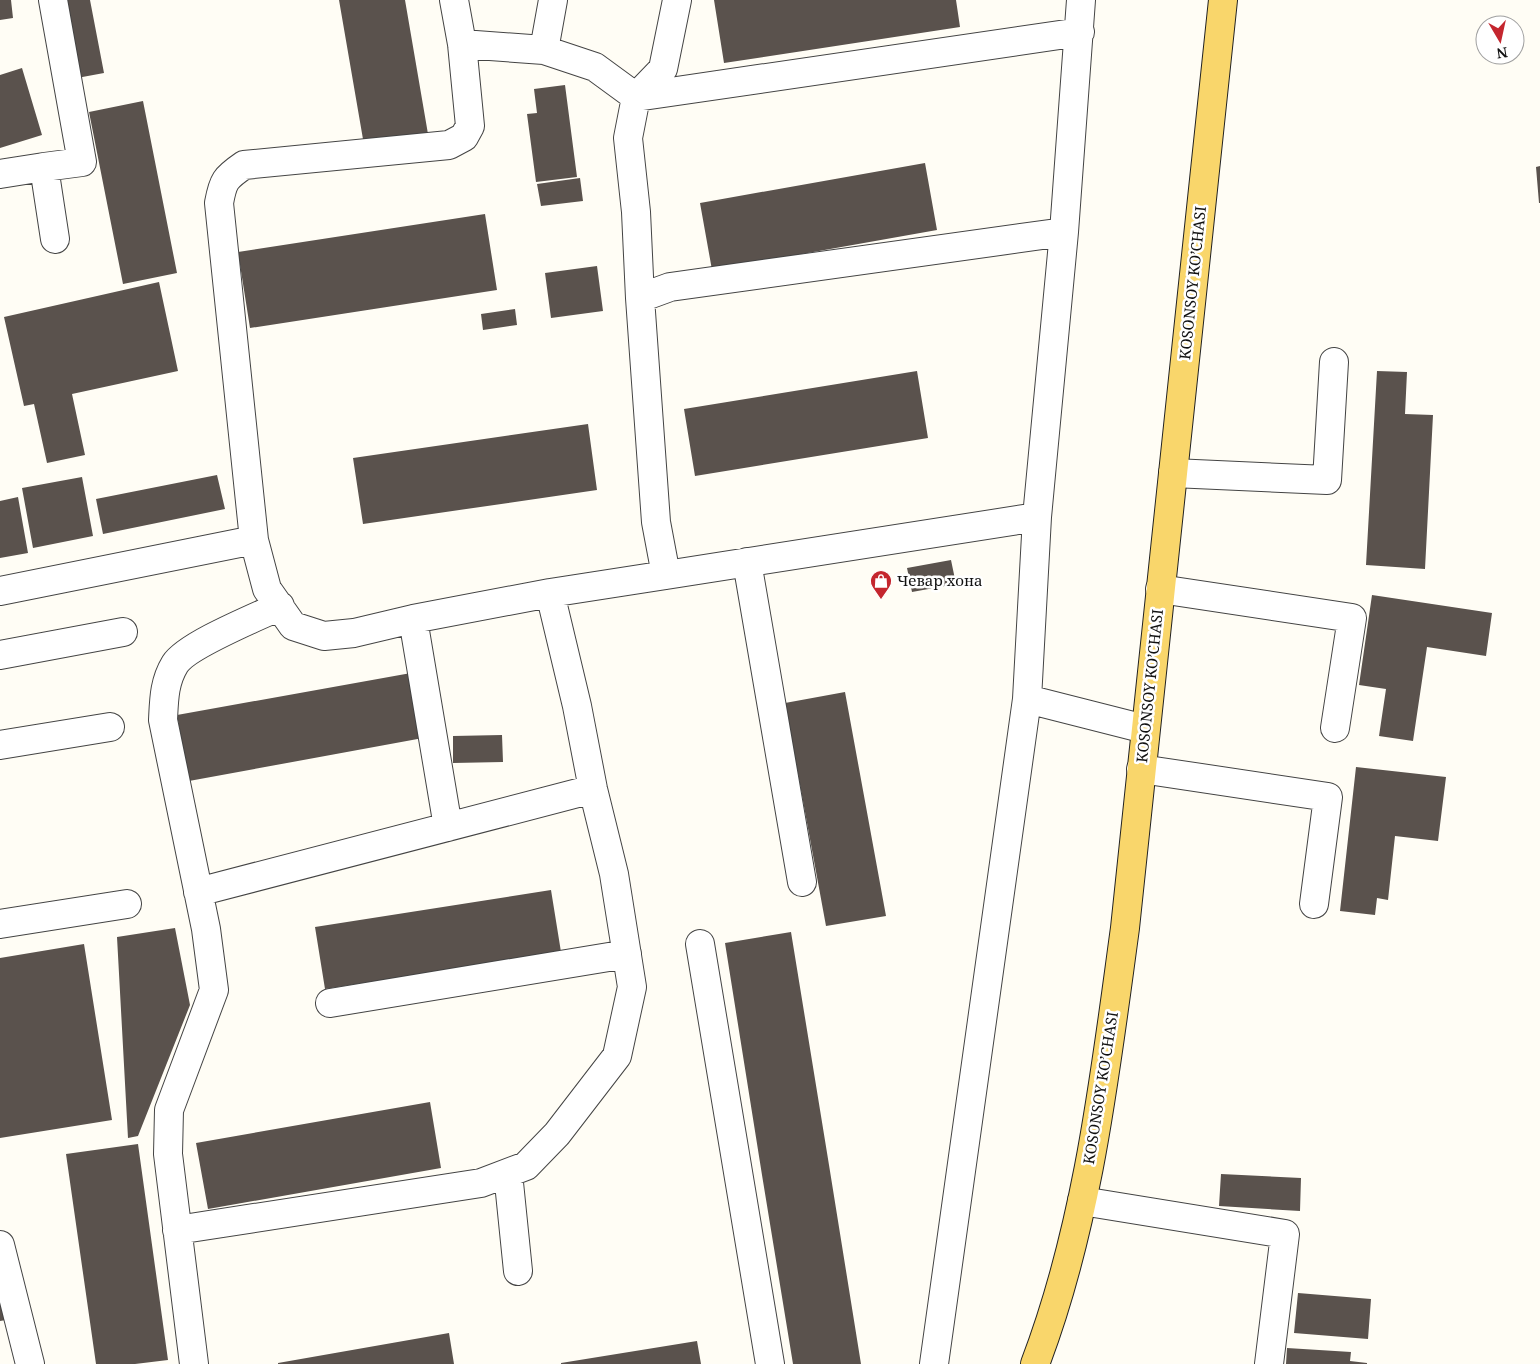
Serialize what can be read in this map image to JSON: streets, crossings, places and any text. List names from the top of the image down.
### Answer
{
  "streets": {
    "main road": ["KOSONSOY KO’CHASI"]
  },
  "places": {
    "shop": ["Чевар хона"]
  },
  "north": "bottom"
}
